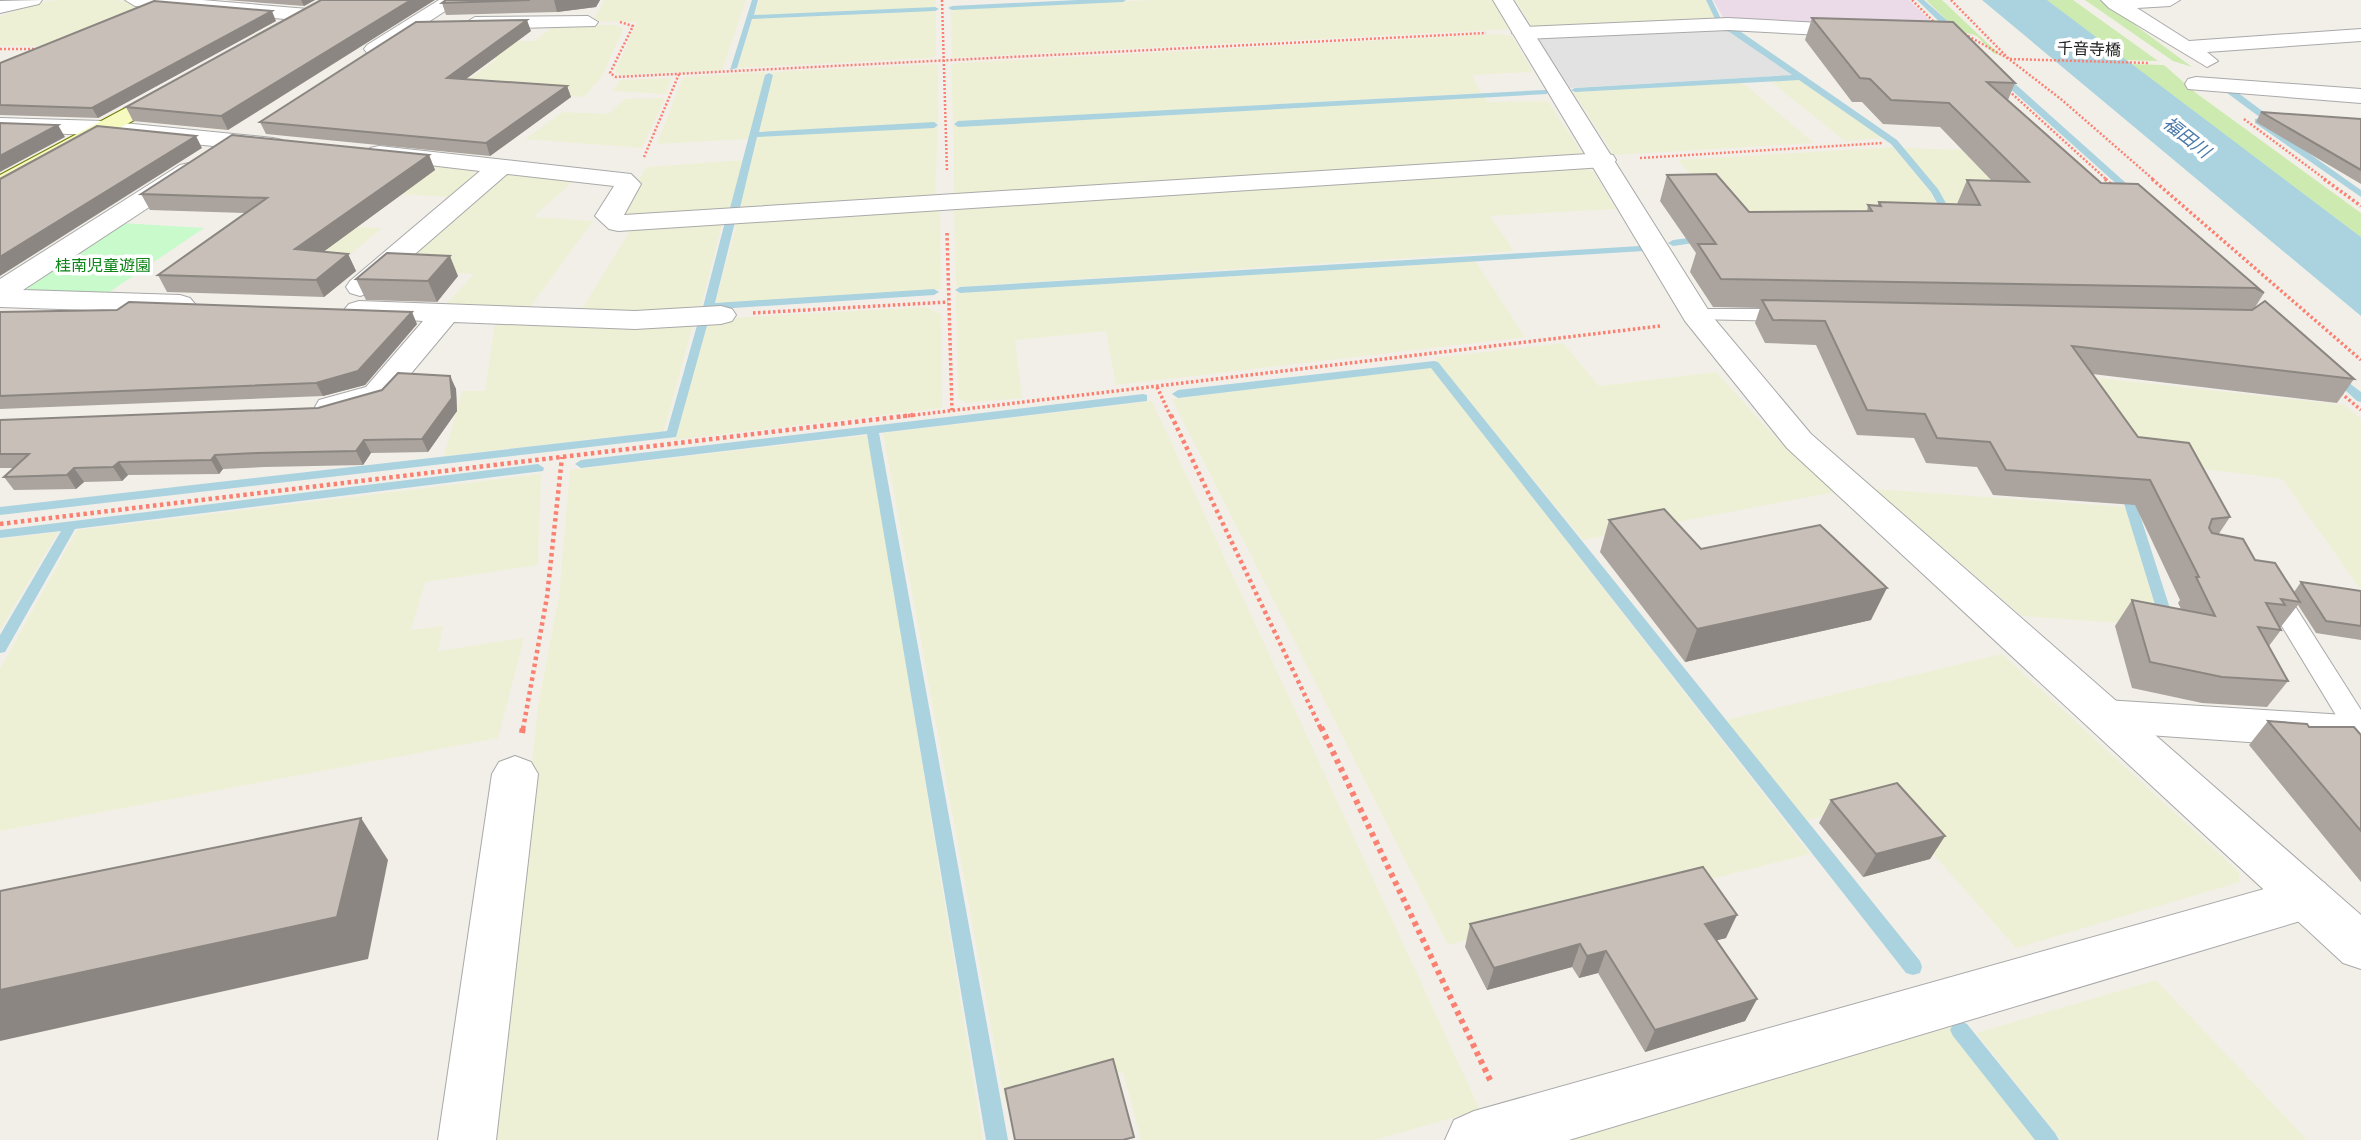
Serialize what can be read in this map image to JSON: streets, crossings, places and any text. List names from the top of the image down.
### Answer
{
  "streets": {
    "path": ["千音寺橋"]
  },
  "water": ["福田川"],
  "parks": ["桂南児童遊園"]
}
